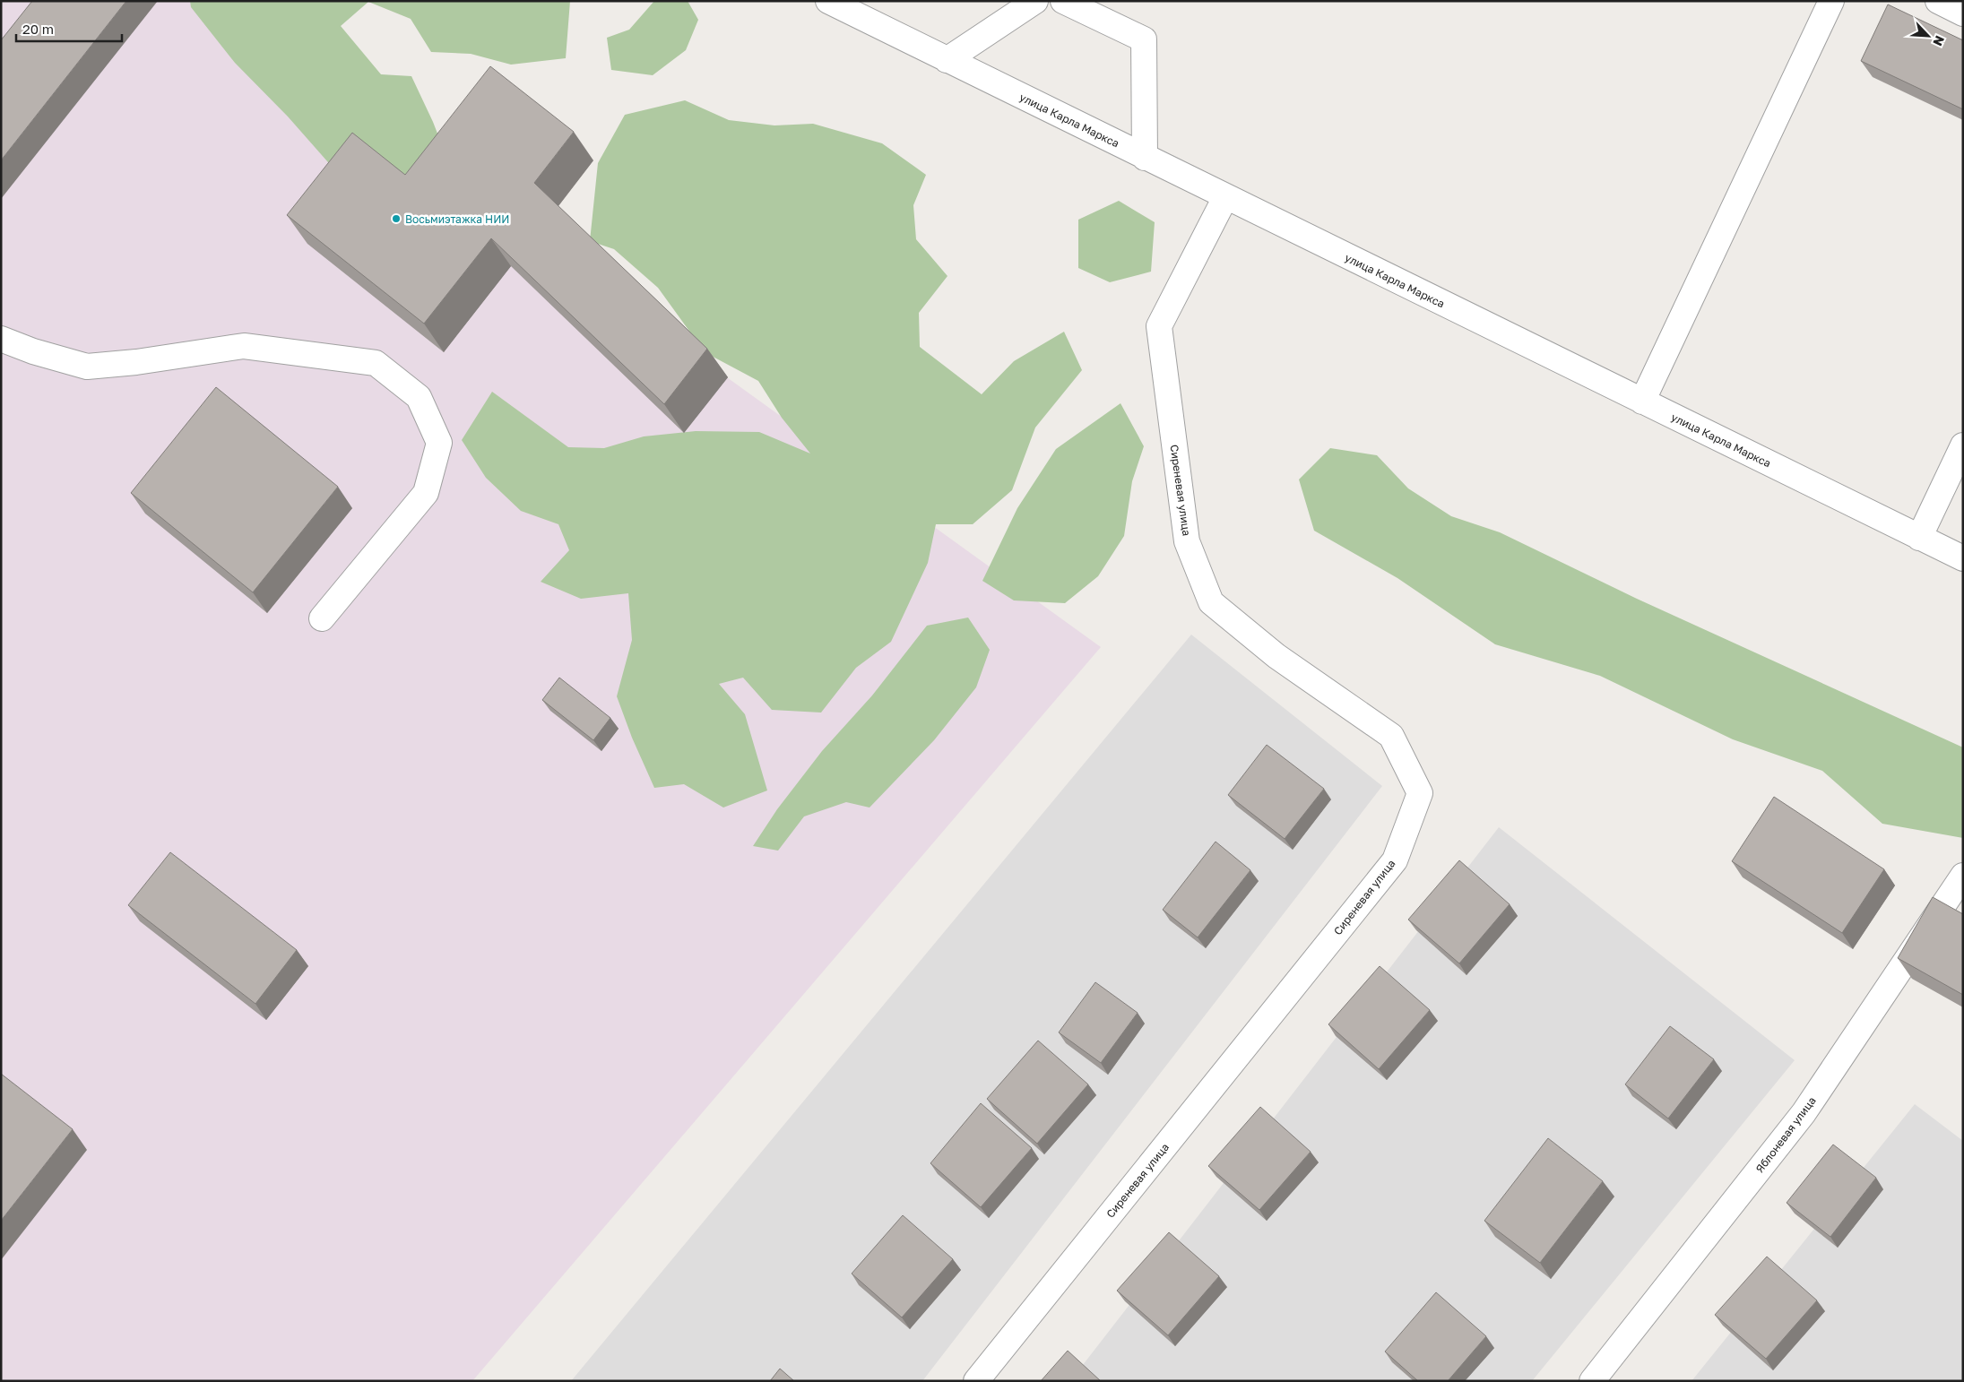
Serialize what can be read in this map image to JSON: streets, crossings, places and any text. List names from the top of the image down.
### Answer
{
  "streets": {
    "street": ["улица Карла Маркса", "Сиреневая улица", "Яблоневая улица"]
  },
  "crossings": [
    ["улица Карла Маркса", "Сиреневая улица"]
  ],
  "places": ["Восьмиэтажка НИИ"],
  "scale_bar": "20 m",
  "north": "bottom right"
}
